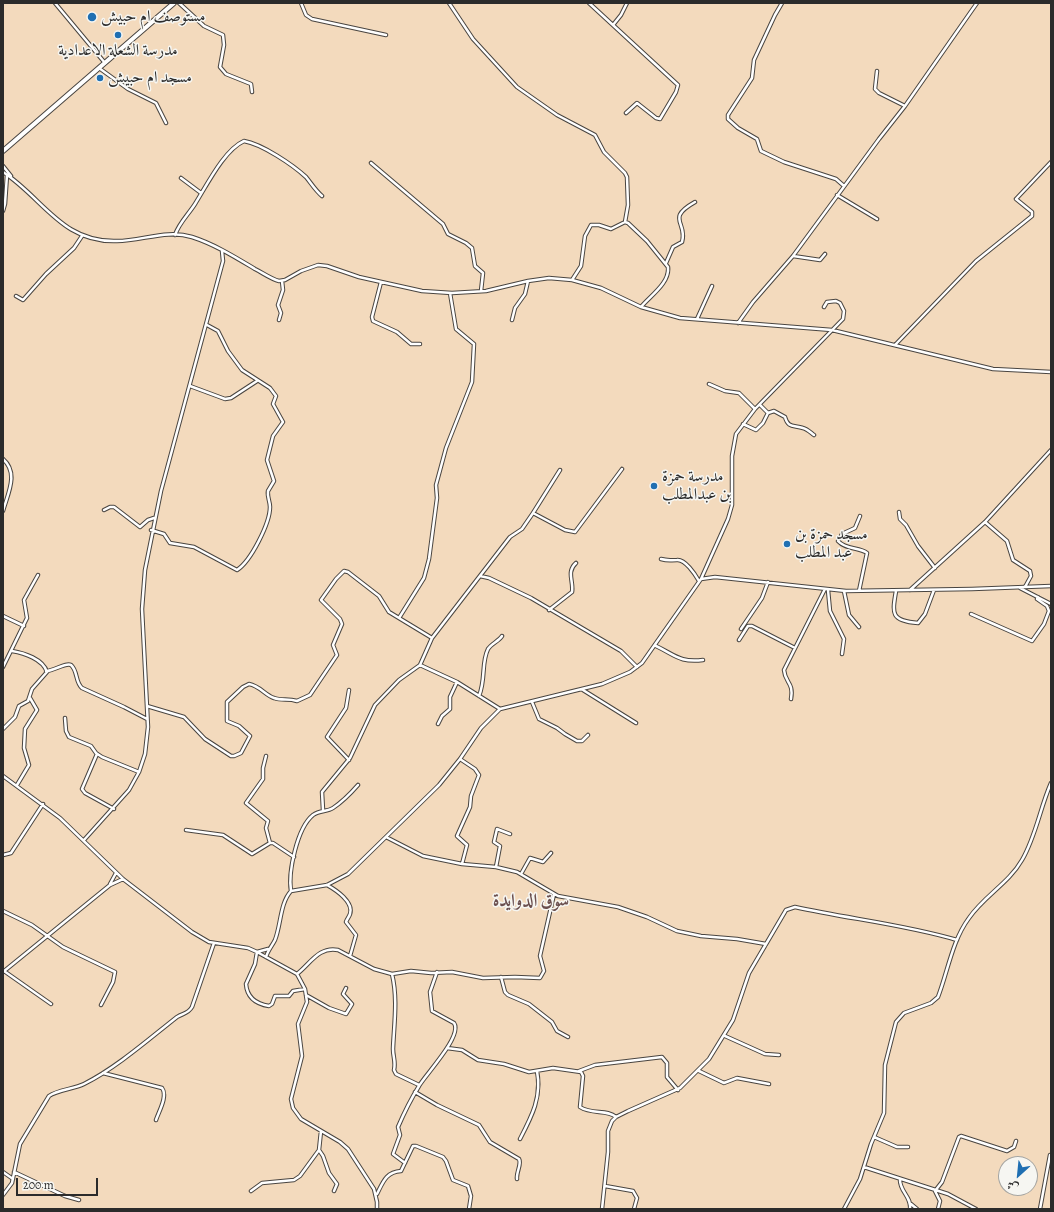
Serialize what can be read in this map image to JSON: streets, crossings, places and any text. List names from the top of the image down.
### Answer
{
  "districts": ["سوق الدوايدة"],
  "places": [
    "مستوصف ام حبيش",
    "مدرسة الشعلة الاعدادية",
    "مسجد ام حبيش",
    "مدرسة حمزة بن عبدالمطلب",
    "مسجد حمزة بن عبد المطلب"
  ],
  "scale_bar": "200 m",
  "north": "bottom left"
}
